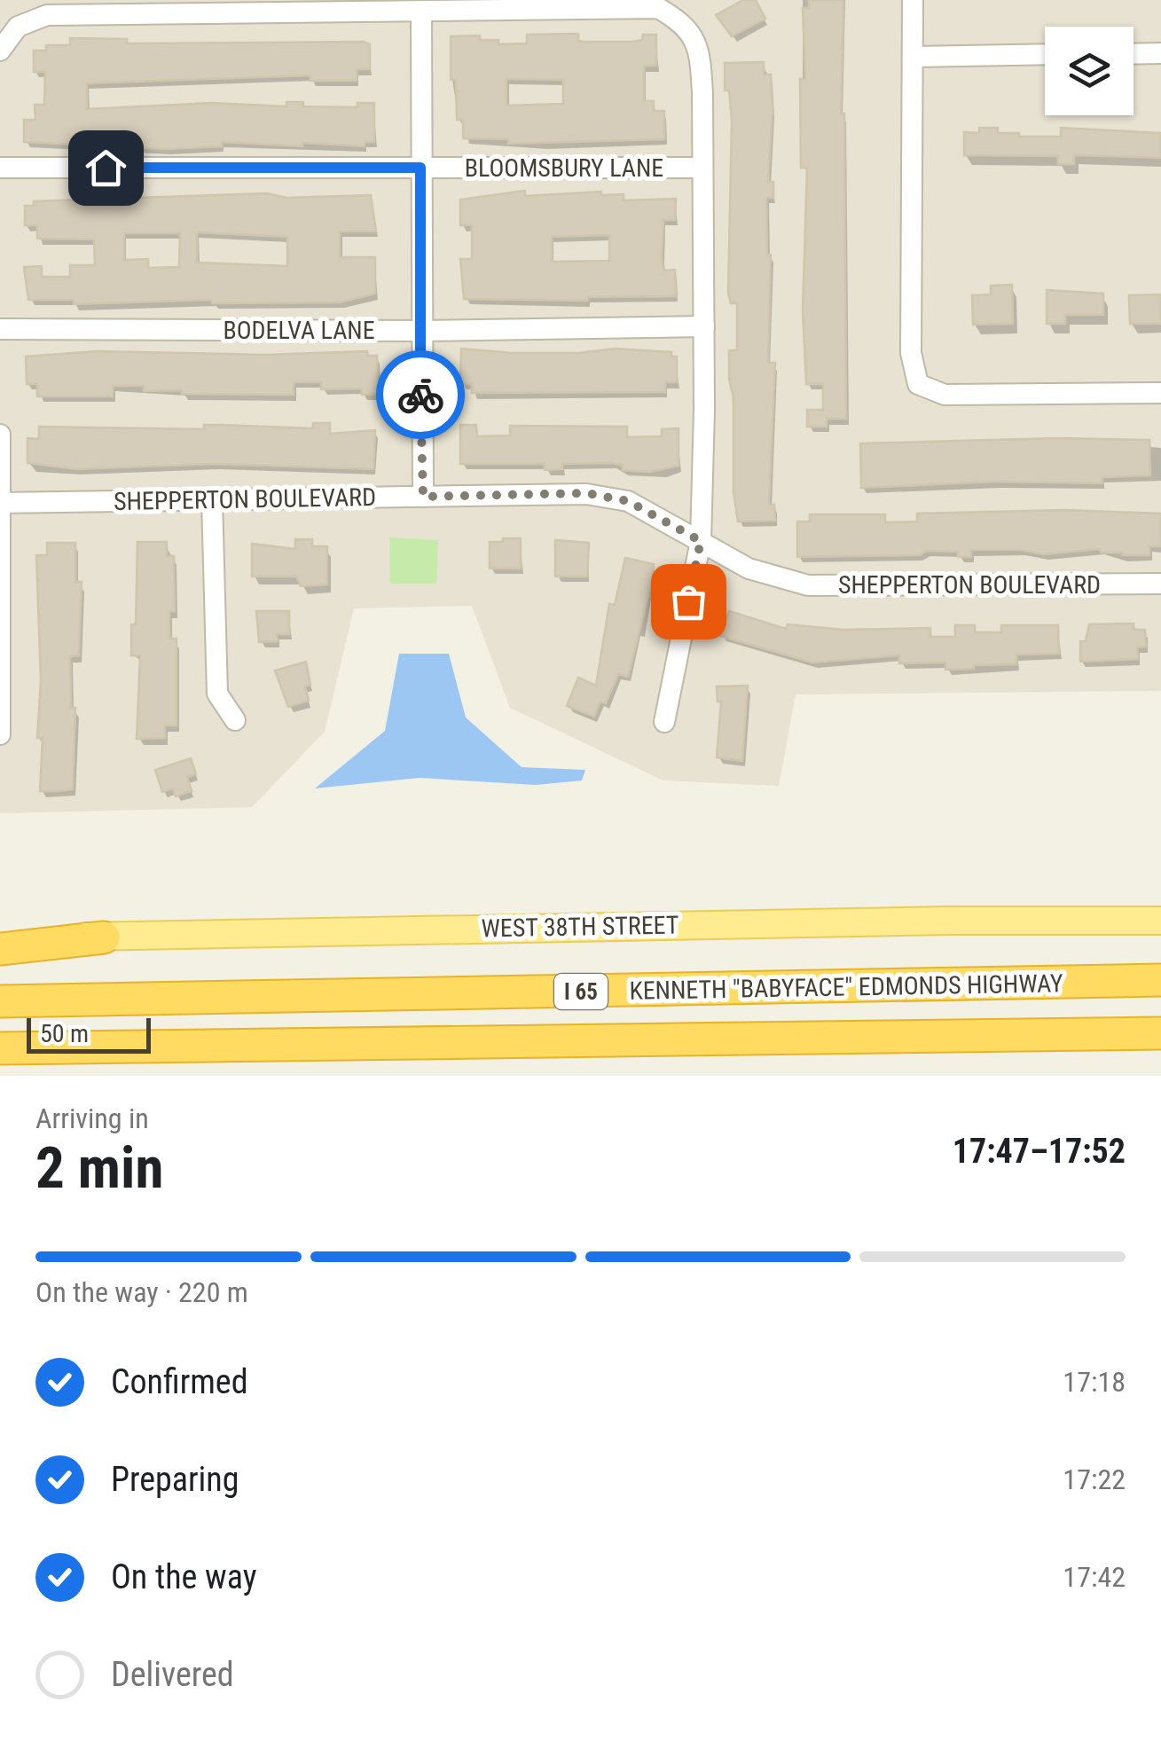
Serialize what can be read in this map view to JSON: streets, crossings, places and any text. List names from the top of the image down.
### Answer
{
  "streets": {
    "highway": ["KENNETH \"BABYFACE\" EDMONDS HIGHWAY", "I 65"],
    "main road": ["WEST 38TH STREET"],
    "street": ["BLOOMSBURY LANE", "BODELVA LANE", "SHEPPERTON BOULEVARD"]
  },
  "scale_bar": "50 m",
  "page": {
    "scale": "50 m",
    "heading": ["2 min", "Arriving in", "17:47–17:52"],
    "bar": "On the way · 220 m",
    "list": [
      ["Confirmed", "17:18"],
      ["Preparing", "17:22"],
      ["On the way", "17:42"],
      "Delivered"
    ]
  }
}
